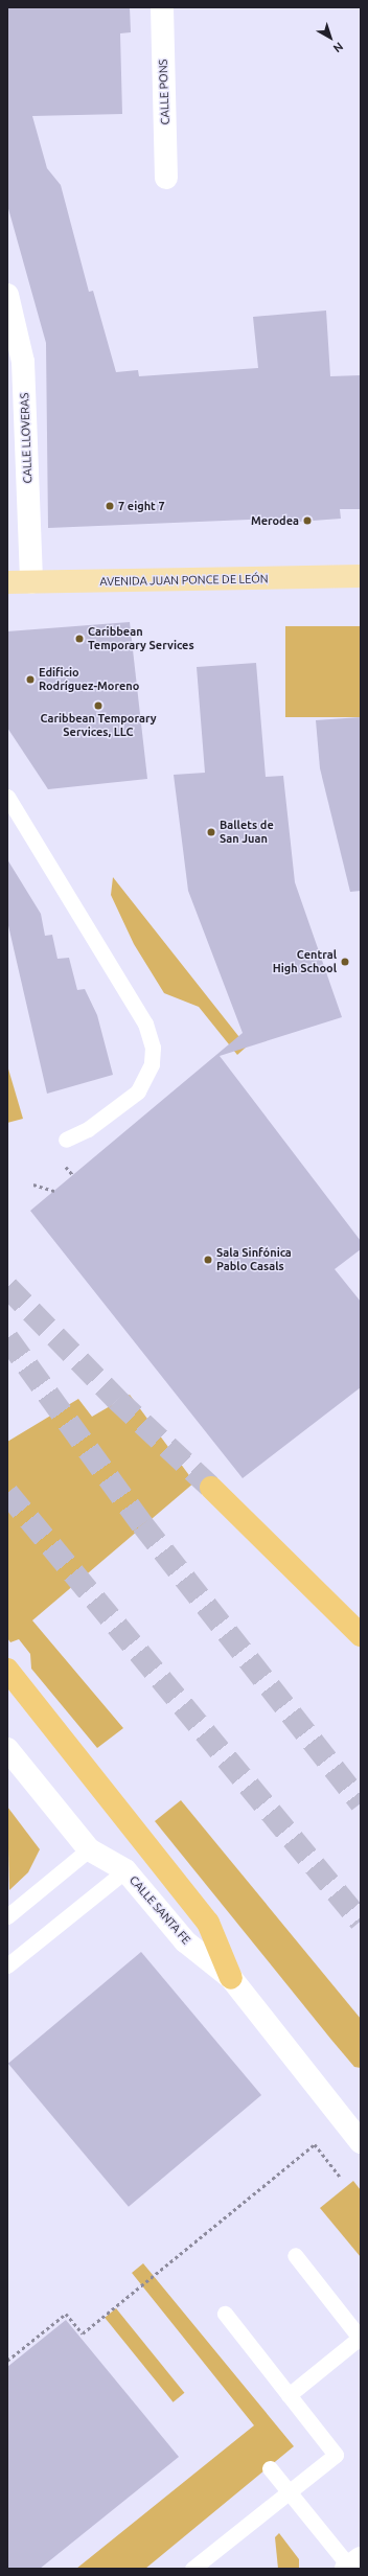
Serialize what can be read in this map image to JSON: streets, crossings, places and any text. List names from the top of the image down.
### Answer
{
  "streets": {
    "main road": ["AVENIDA JUAN PONCE DE LEÓN"],
    "street": ["CALLE PONS", "CALLE LLOVERAS", "CALLE SANTA FE"]
  },
  "crossings": [
    ["CALLE LLOVERAS", "AVENIDA JUAN PONCE DE LEÓN"]
  ],
  "places": [
    "7 eight 7",
    "Merodea",
    "Caribbean Temporary Services",
    "Edificio Rodríguez-Moreno",
    "Caribbean Temporary Services, LLC",
    "Ballets de San Juan",
    "Central High School",
    "Sala Sinfónica Pablo Casals"
  ],
  "north": "bottom right"
}
